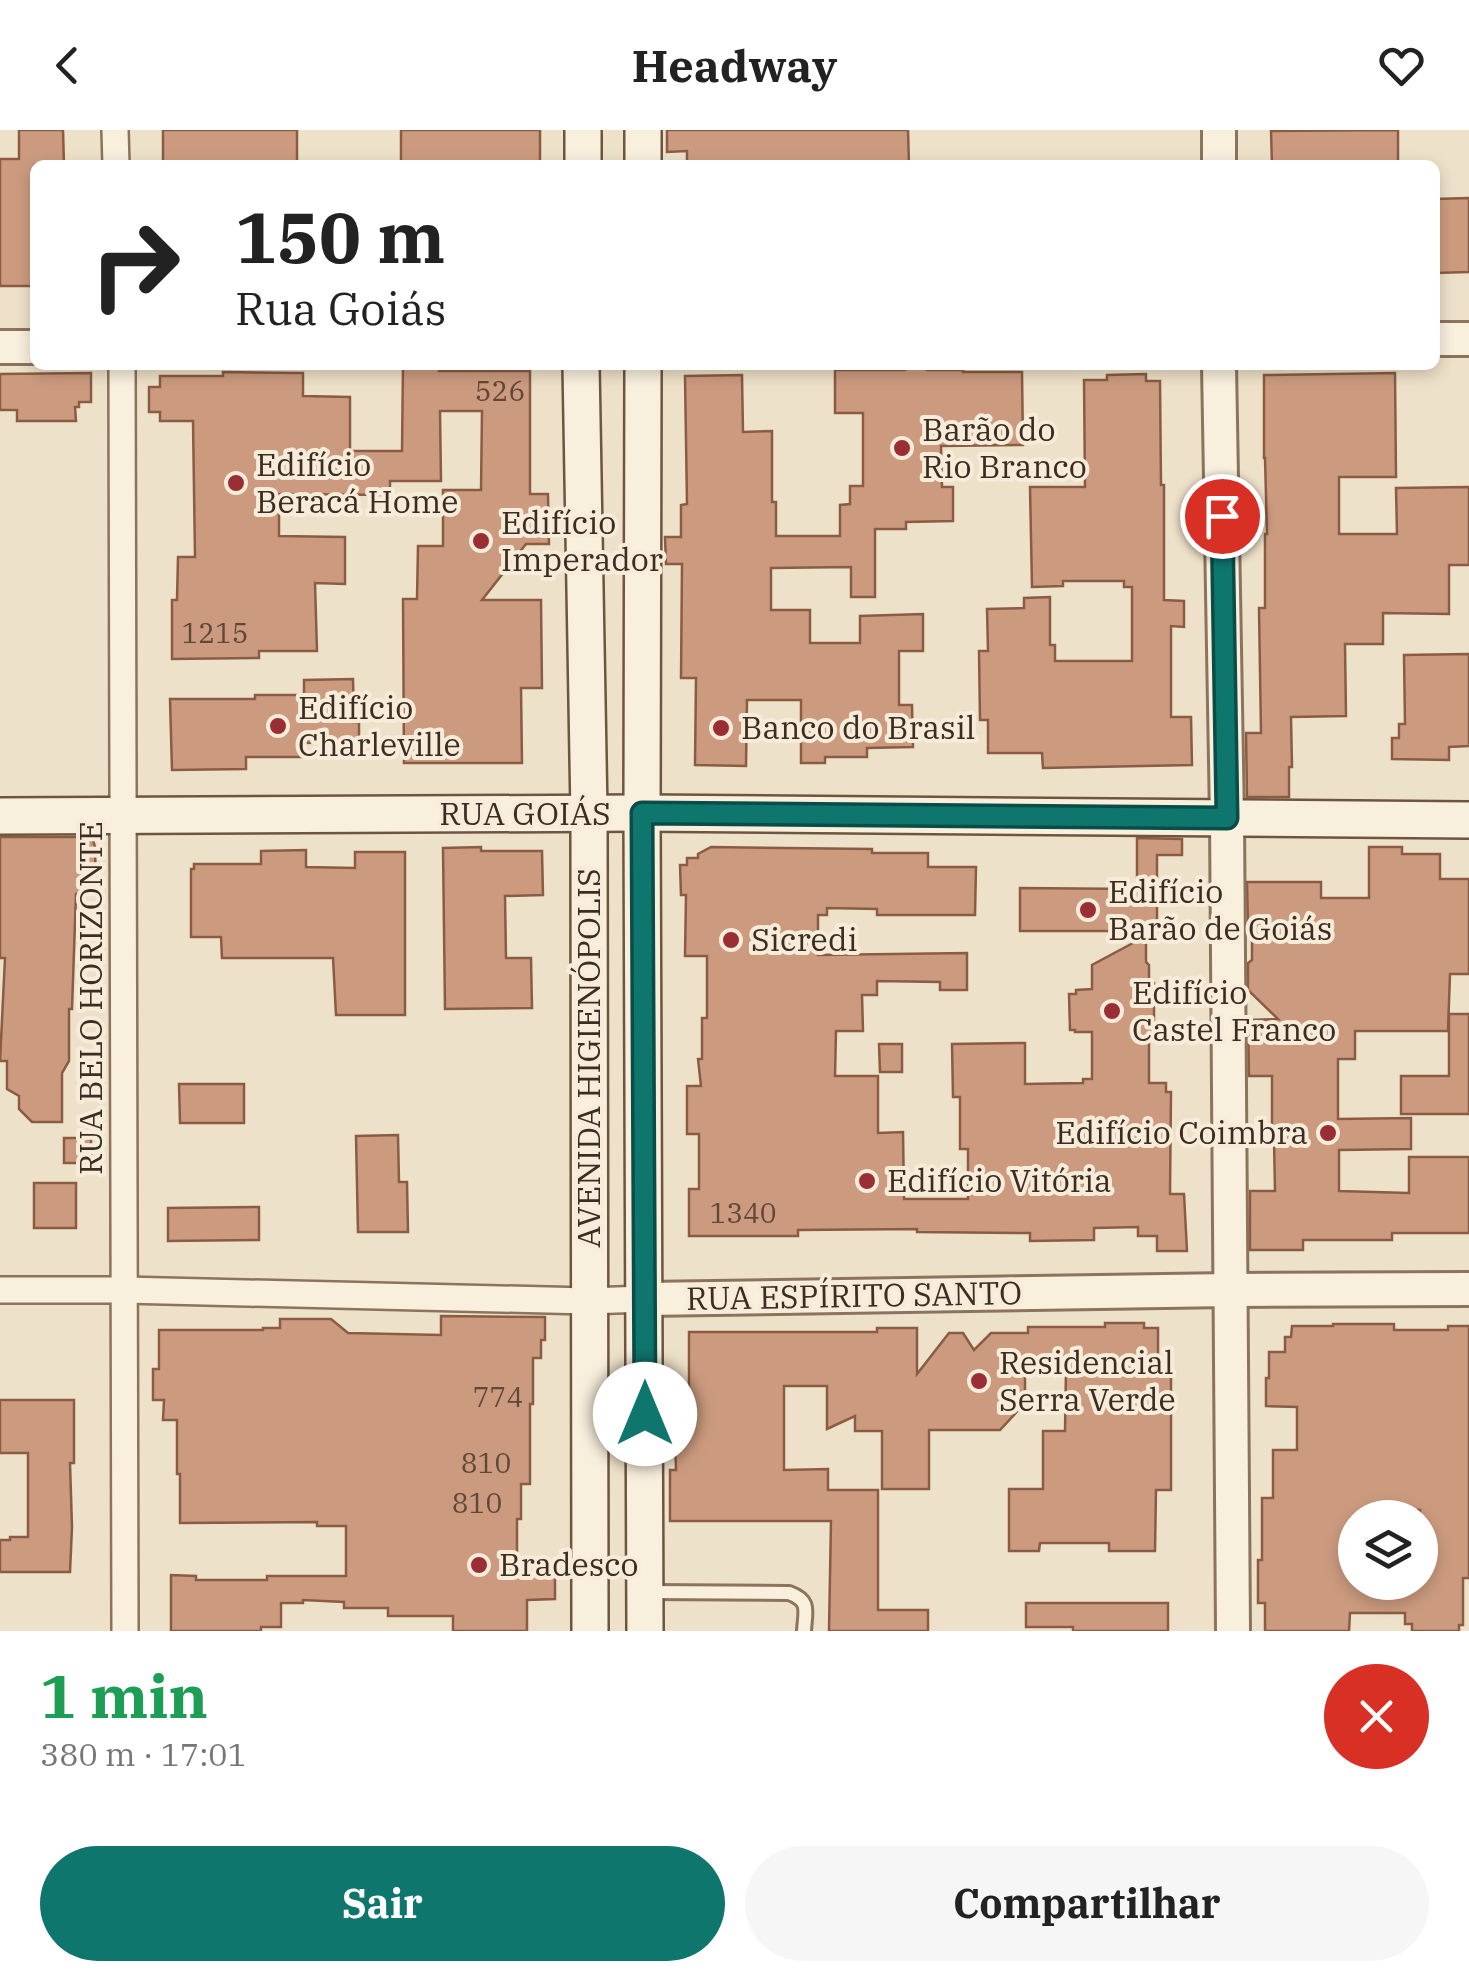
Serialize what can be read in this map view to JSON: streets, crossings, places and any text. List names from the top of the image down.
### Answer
{
  "streets": {
    "main road": ["RUA GOIÁS", "AVENIDA HIGIENÓPOLIS"],
    "street": ["RUA BELO HORIZONTE", "RUA ESPÍRITO SANTO"]
  },
  "crossings": [
    ["RUA GOIÁS", "RUA BELO HORIZONTE"],
    ["RUA GOIÁS", "AVENIDA HIGIENÓPOLIS"],
    ["RUA BELO HORIZONTE", "RUA ESPÍRITO SANTO"],
    ["AVENIDA HIGIENÓPOLIS", "RUA ESPÍRITO SANTO"]
  ],
  "places": [
    "Barão do Rio Branco",
    "Edifício Beracá Home",
    "Edifício Imperador",
    "Edifício Charleville",
    "Banco do Brasil",
    "Edifício Barão de Goiás",
    "Sicredi",
    "Edifício Castel Franco",
    "Edifício Coimbra",
    "Edifício Vitória",
    "Residencial Serra Verde",
    "Bradesco"
  ],
  "house_numbers": [
    "526",
    "1215",
    "1340",
    "774",
    "810",
    "810"
  ],
  "page": {
    "header": "Headway",
    "turn": ["150 m", "Rua Goiás"],
    "heading": ["1 min", "380 m · 17:01"],
    "buttons": ["Sair", "Compartilhar"]
  }
}
